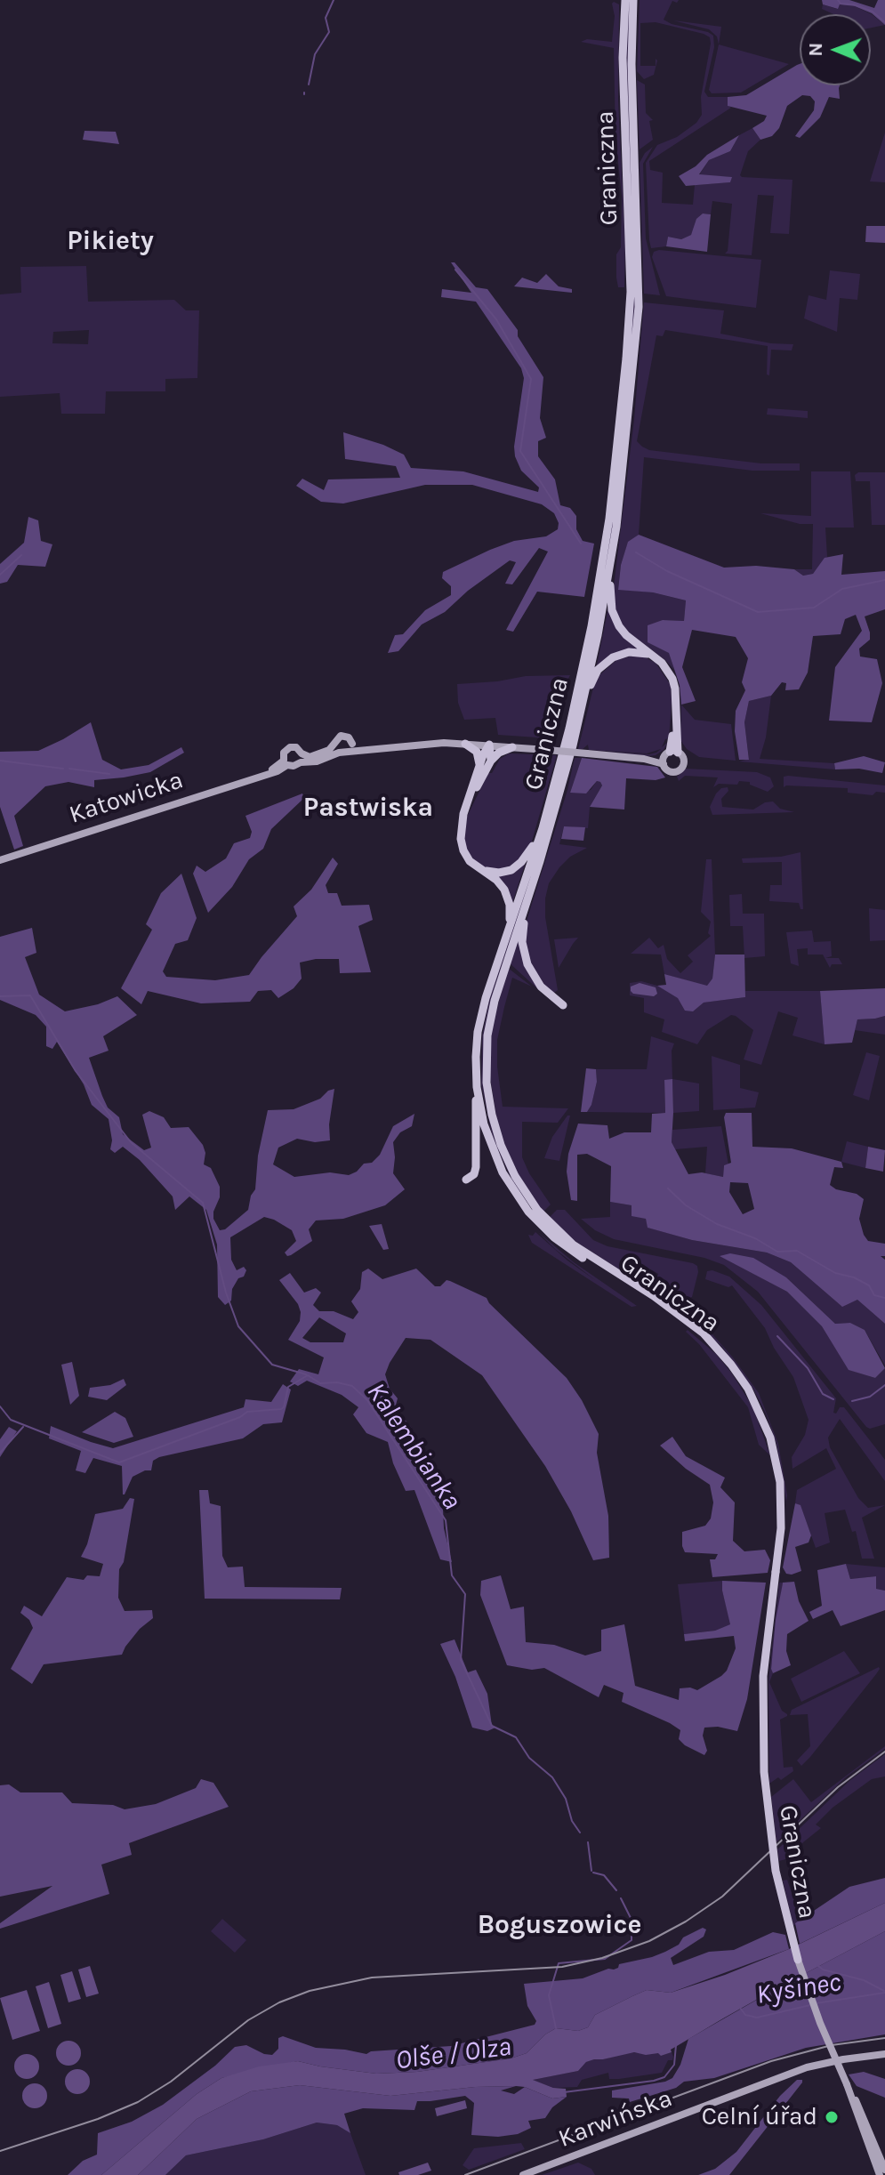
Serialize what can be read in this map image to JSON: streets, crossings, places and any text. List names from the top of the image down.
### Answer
{
  "streets": {
    "highway": ["Graniczna"],
    "main road": ["Katowicka", "Karwińska"]
  },
  "districts": ["Pikiety", "Pastwiska", "Boguszowice"],
  "water": ["Kalembianka", "Kyšinec", "Olše / Olza"],
  "places": ["Celní úřad"],
  "north": "left"
}
